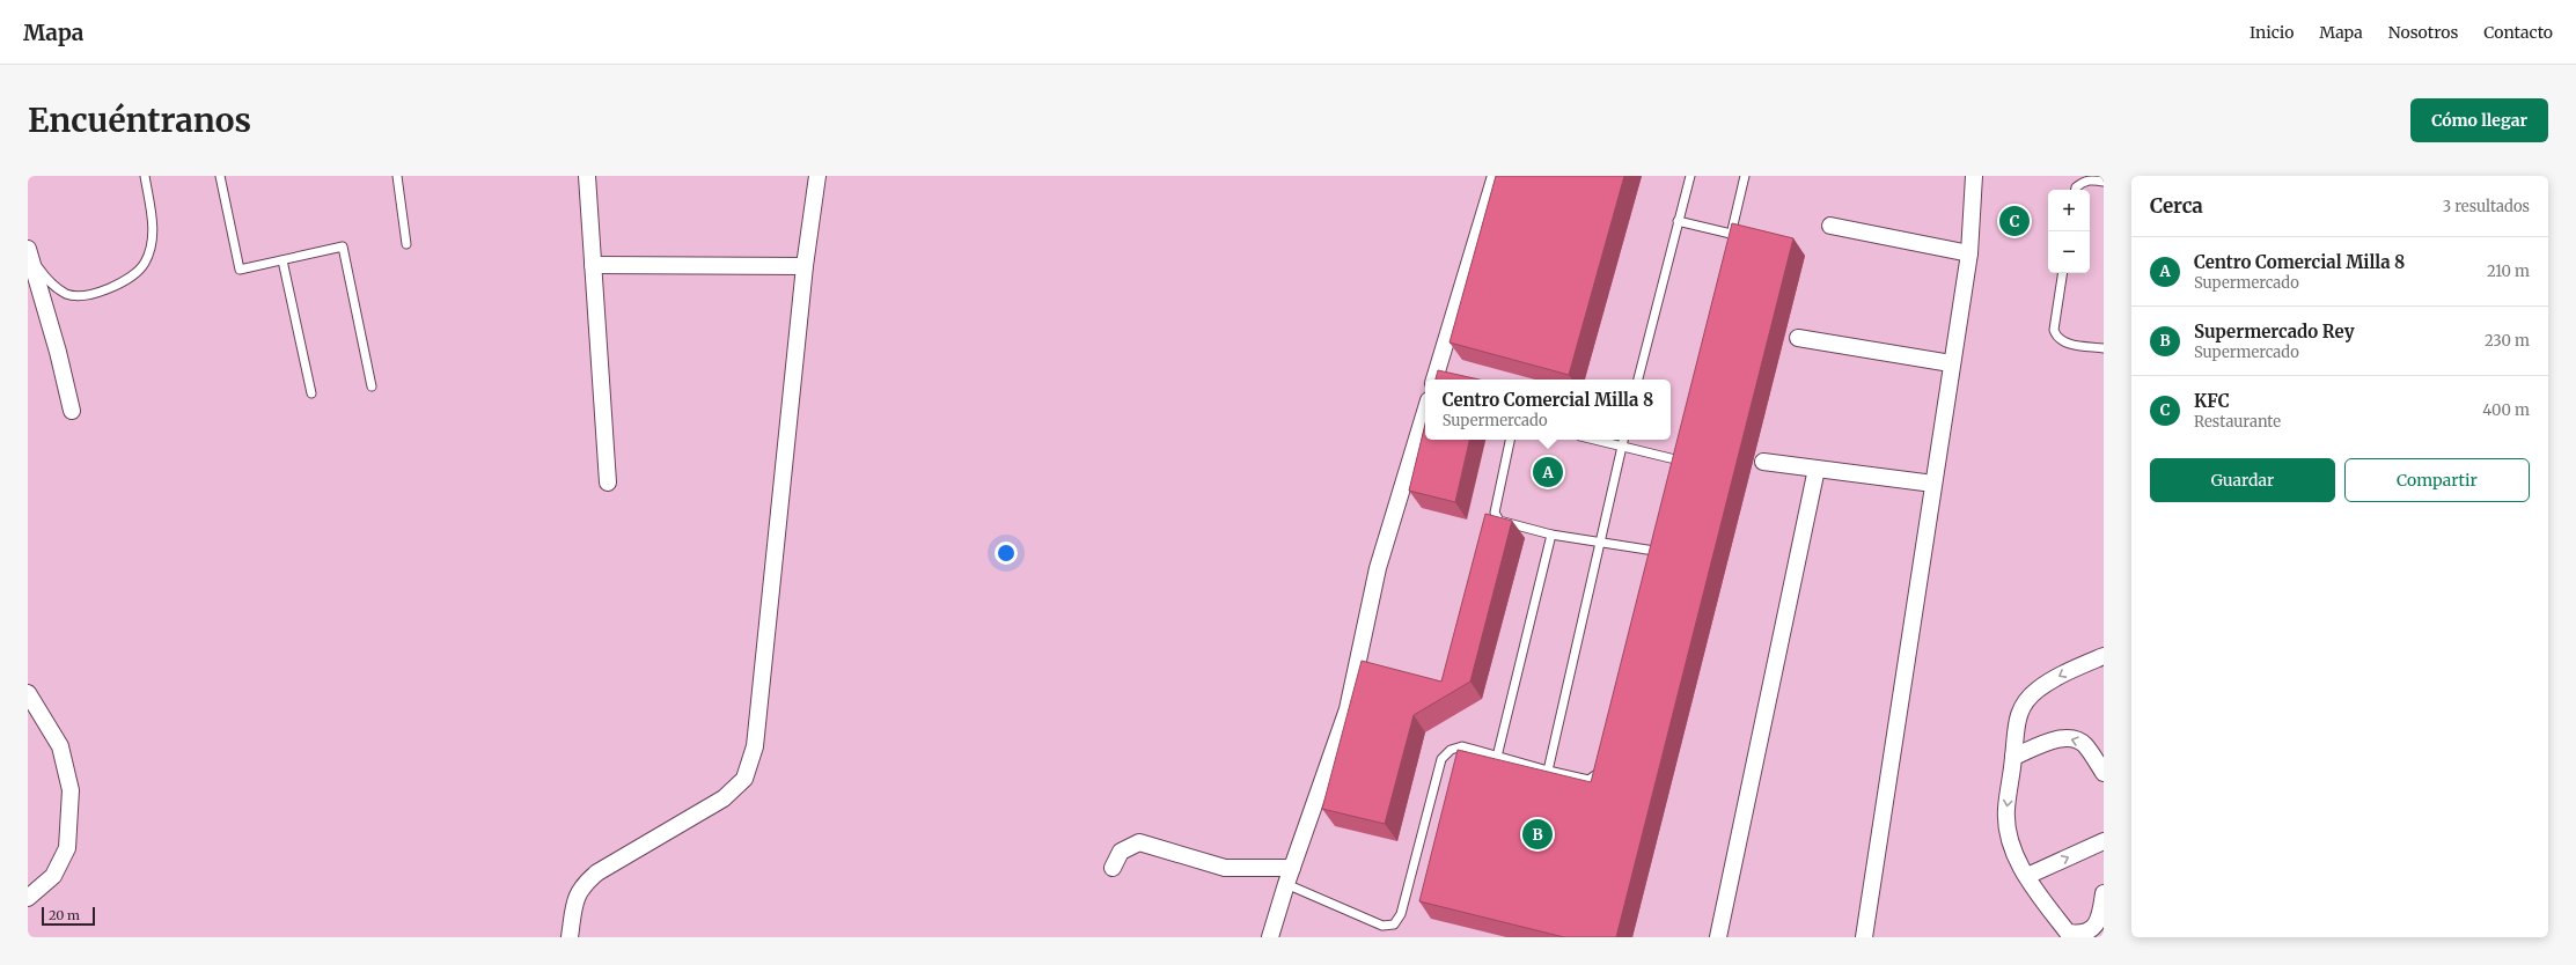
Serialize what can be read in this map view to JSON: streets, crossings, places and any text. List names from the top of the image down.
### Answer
{
  "scale_bar": "20 m",
  "page": {
    "header": "Mapa",
    "nav": [
      "Inicio",
      "Mapa",
      "Nosotros",
      "Contacto"
    ],
    "buttons": [
      "Cómo llegar",
      ["Guardar", "Compartir"]
    ],
    "title": "Encuéntranos",
    "heading": ["Cerca", "3 resultados"],
    "map_buttons": ["+", "−"],
    "pins": ["C", "A", "B"],
    "list": [
      {
        "mark": "A",
        "name": "Centro Comercial Milla 8",
        "note": "Supermercado",
        "value": "210 m"
      },
      {
        "mark": "B",
        "name": "Supermercado Rey",
        "note": "Supermercado",
        "value": "230 m"
      },
      {
        "mark": "C",
        "name": "KFC",
        "note": "Restaurante",
        "value": "400 m"
      }
    ],
    "popup": ["Centro Comercial Milla 8", "Supermercado"],
    "scale": "20 m"
  }
}
